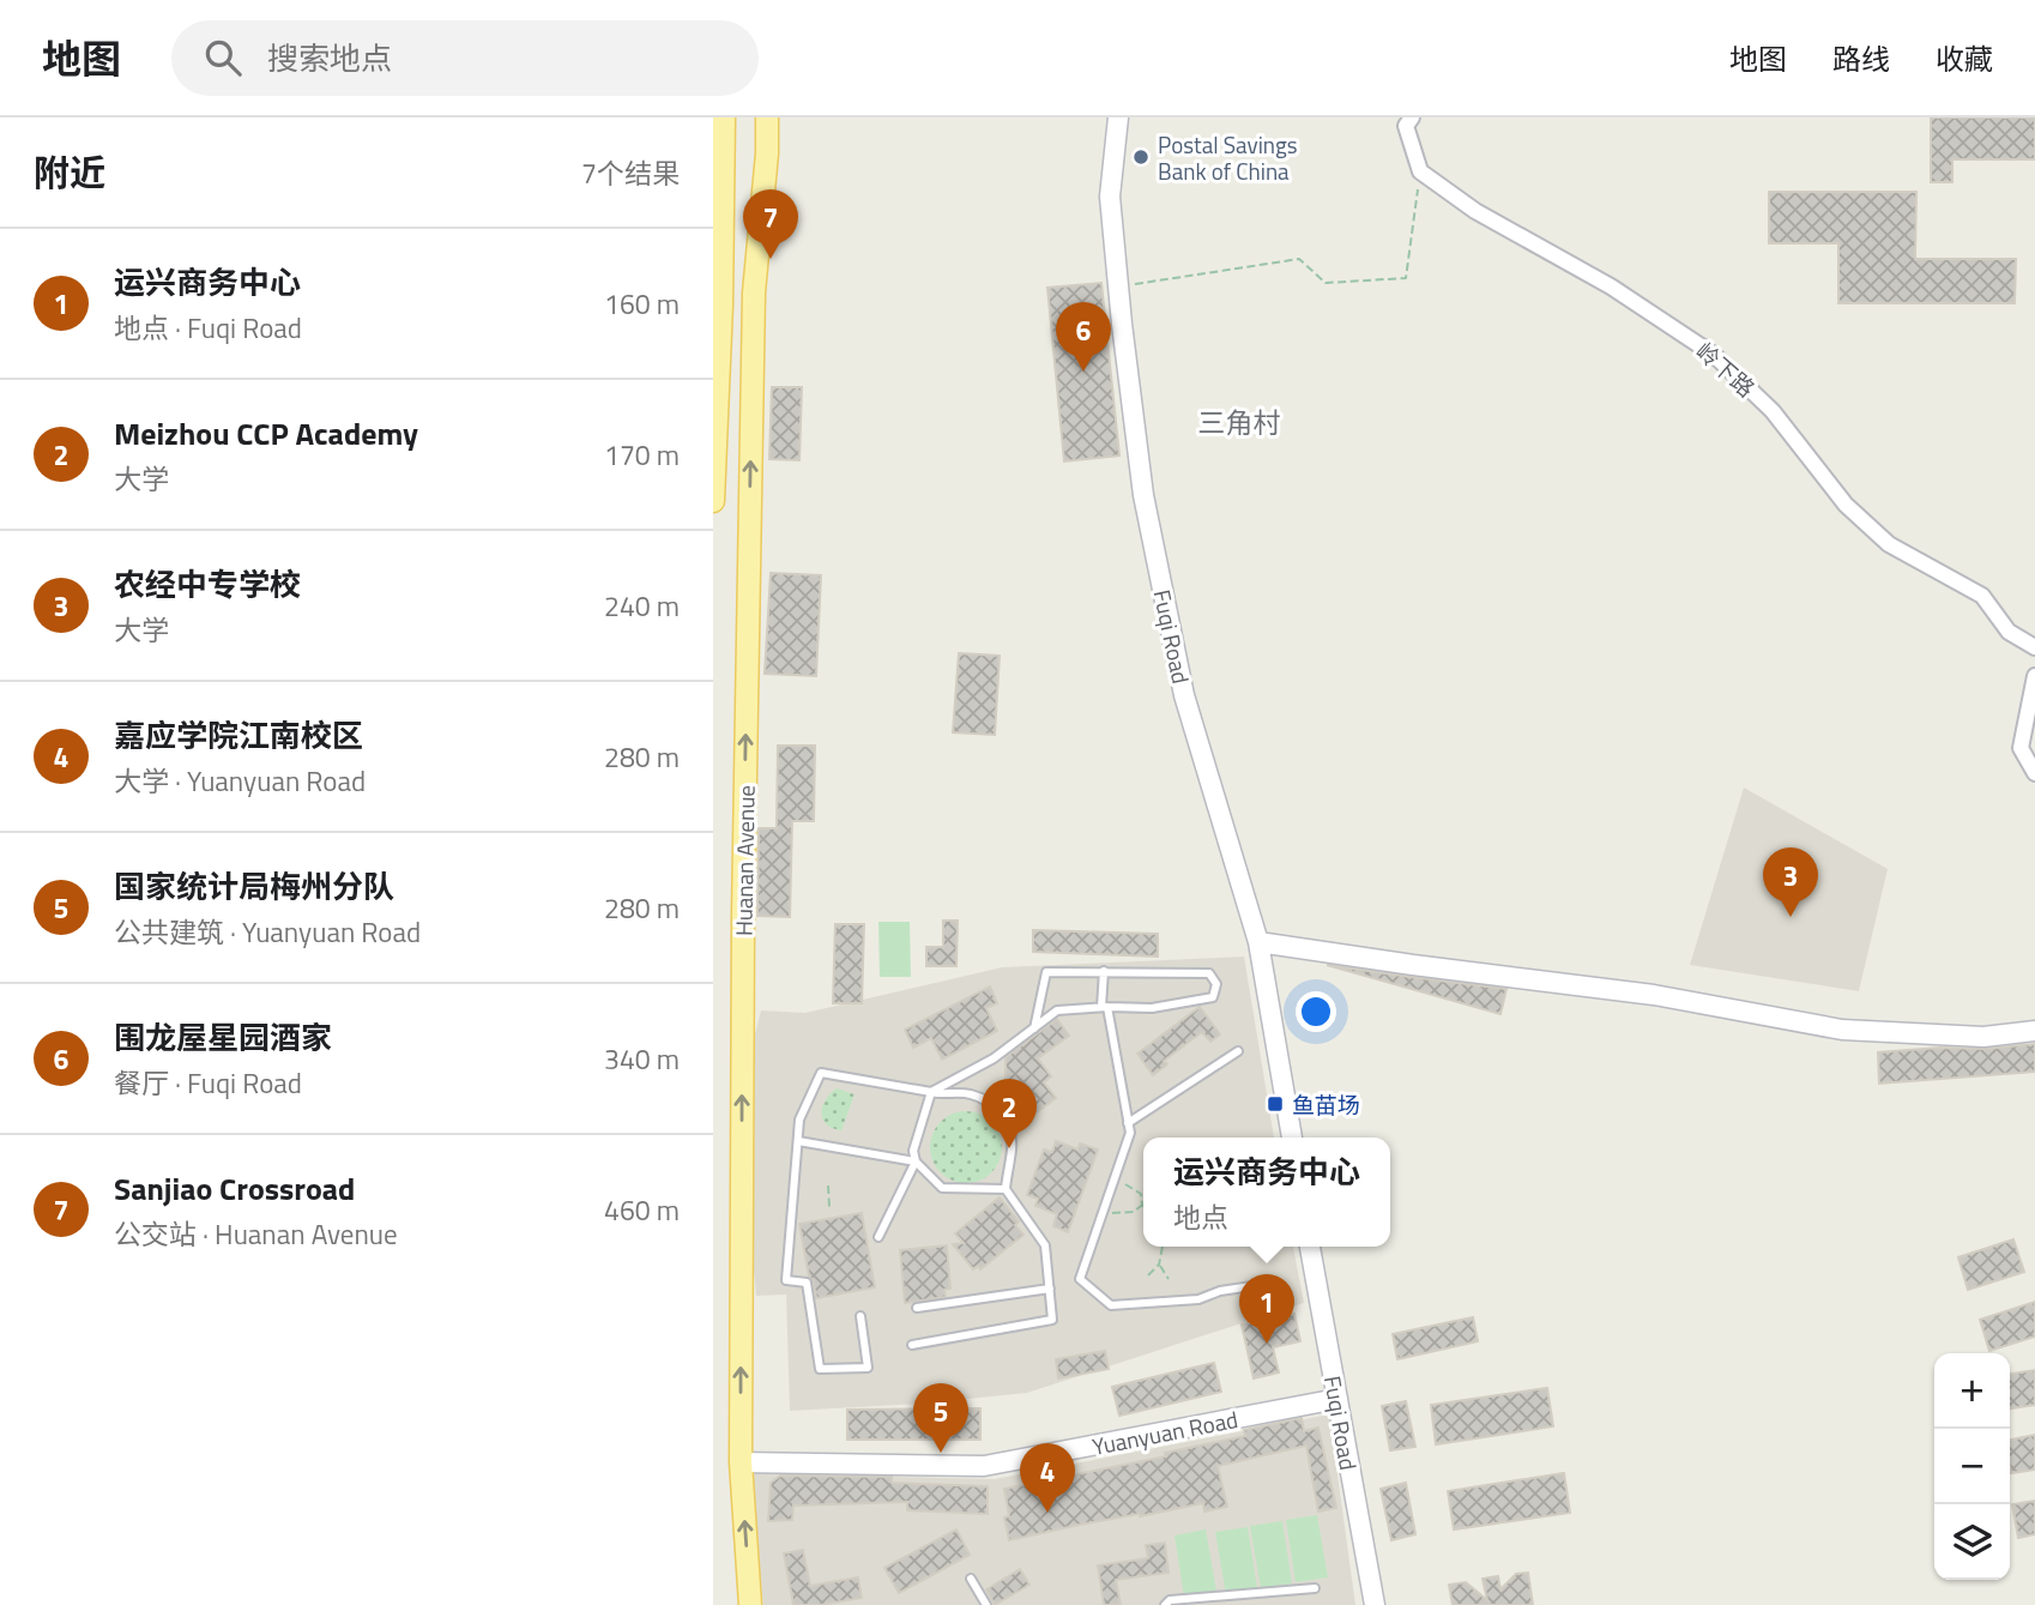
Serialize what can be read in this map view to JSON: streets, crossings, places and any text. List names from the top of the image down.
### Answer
{
  "streets": {
    "main road": ["Huanan Avenue"],
    "street": ["岭下路", "Fuqi Road", "Yuanyuan Road"]
  },
  "crossings": [
    ["Fuqi Road", "Yuanyuan Road"],
    ["Huanan Avenue", "Yuanyuan Road"]
  ],
  "one_way": ["Huanan Avenue"],
  "districts": ["三角村"],
  "places": {
    "other": ["Postal Savings Bank of China"],
    "transit": ["鱼苗场"]
  },
  "page": {
    "header": "地图",
    "search": "搜索地点",
    "nav": ["地图", "路线", "收藏"],
    "heading": ["附近", "7个结果"],
    "pins": [
      "7",
      "6",
      "3",
      "2",
      "1",
      "5",
      "4"
    ],
    "list": [
      {
        "mark": "1",
        "name": "运兴商务中心",
        "note": "地点 · Fuqi Road",
        "value": "160 m"
      },
      {
        "mark": "2",
        "name": "Meizhou CCP Academy",
        "note": "大学",
        "value": "170 m"
      },
      {
        "mark": "3",
        "name": "农经中专学校",
        "note": "大学",
        "value": "240 m"
      },
      {
        "mark": "4",
        "name": "嘉应学院江南校区",
        "note": "大学 · Yuanyuan Road",
        "value": "280 m"
      },
      {
        "mark": "5",
        "name": "国家统计局梅州分队",
        "note": "公共建筑 · Yuanyuan Road",
        "value": "280 m"
      },
      {
        "mark": "6",
        "name": "围龙屋星园酒家",
        "note": "餐厅 · Fuqi Road",
        "value": "340 m"
      },
      {
        "mark": "7",
        "name": "Sanjiao Crossroad",
        "note": "公交站 · Huanan Avenue",
        "value": "460 m"
      }
    ],
    "popup": ["运兴商务中心", "地点"],
    "map_buttons": ["+", "−"]
  }
}
